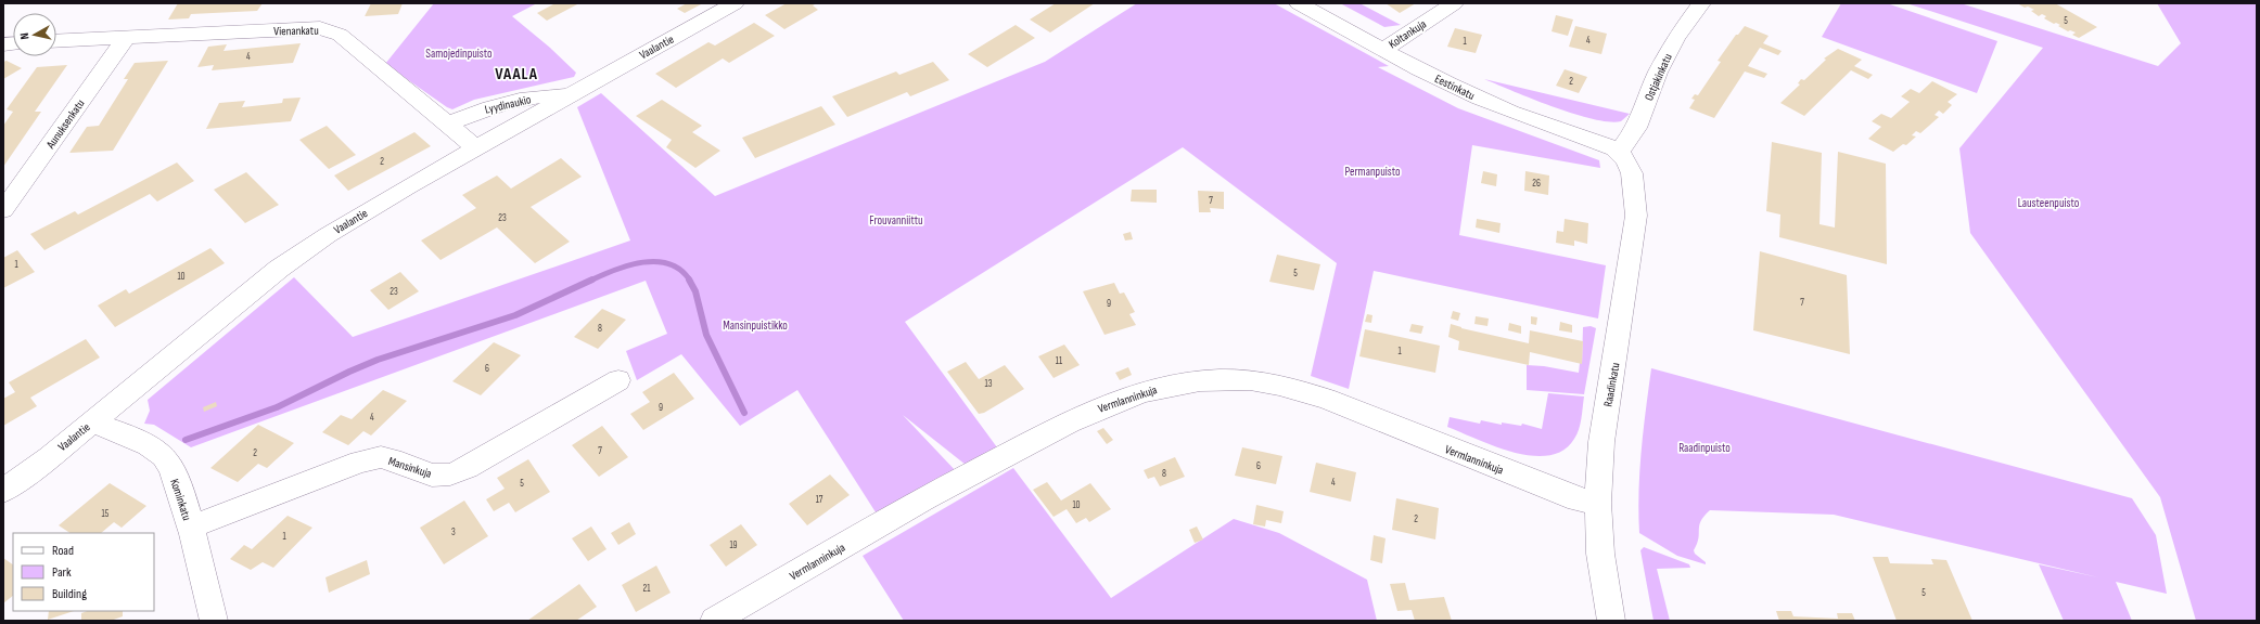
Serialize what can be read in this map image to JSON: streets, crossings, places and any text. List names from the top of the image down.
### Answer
{
  "streets": {
    "street": [
      "Vienankatu",
      "Koltankuja",
      "Vaalantie",
      "Ostjakinkatu",
      "Eestinkatu",
      "Lyydinaukio",
      "Aunuksenkatu",
      "Raadinkatu",
      "Vermlanninkuja",
      "Mansinkuja",
      "Kominkatu"
    ]
  },
  "crossings": [
    ["Vienankatu", "Vaalantie"],
    ["Vienankatu", "Lyydinaukio"],
    ["Vienankatu", "Aunuksenkatu"],
    ["Koltankuja", "Eestinkatu"],
    ["Vaalantie", "Lyydinaukio"],
    ["Vaalantie", "Kominkatu"],
    ["Ostjakinkatu", "Eestinkatu"],
    ["Ostjakinkatu", "Raadinkatu"],
    ["Eestinkatu", "Raadinkatu"],
    ["Raadinkatu", "Vermlanninkuja"],
    ["Mansinkuja", "Kominkatu"]
  ],
  "districts": ["VAALA"],
  "parks": [
    "Samojedinpuisto",
    "Permanpuisto",
    "Lausteenpuisto",
    "Frouvanniittu",
    "Mansinpuistikko",
    "Raadinpuisto"
  ],
  "house_numbers": [
    "5",
    "4",
    "1",
    "4",
    "2",
    "2",
    "26",
    "7",
    "23",
    "1",
    "5",
    "10",
    "23",
    "7",
    "9",
    "8",
    "1",
    "11",
    "6",
    "13",
    "9",
    "4",
    "7",
    "2",
    "6",
    "8",
    "4",
    "5",
    "17",
    "10",
    "15",
    "2",
    "3",
    "1",
    "19",
    "21",
    "5"
  ],
  "legend": ["Road", "Park", "Building"],
  "north": "left"
}
